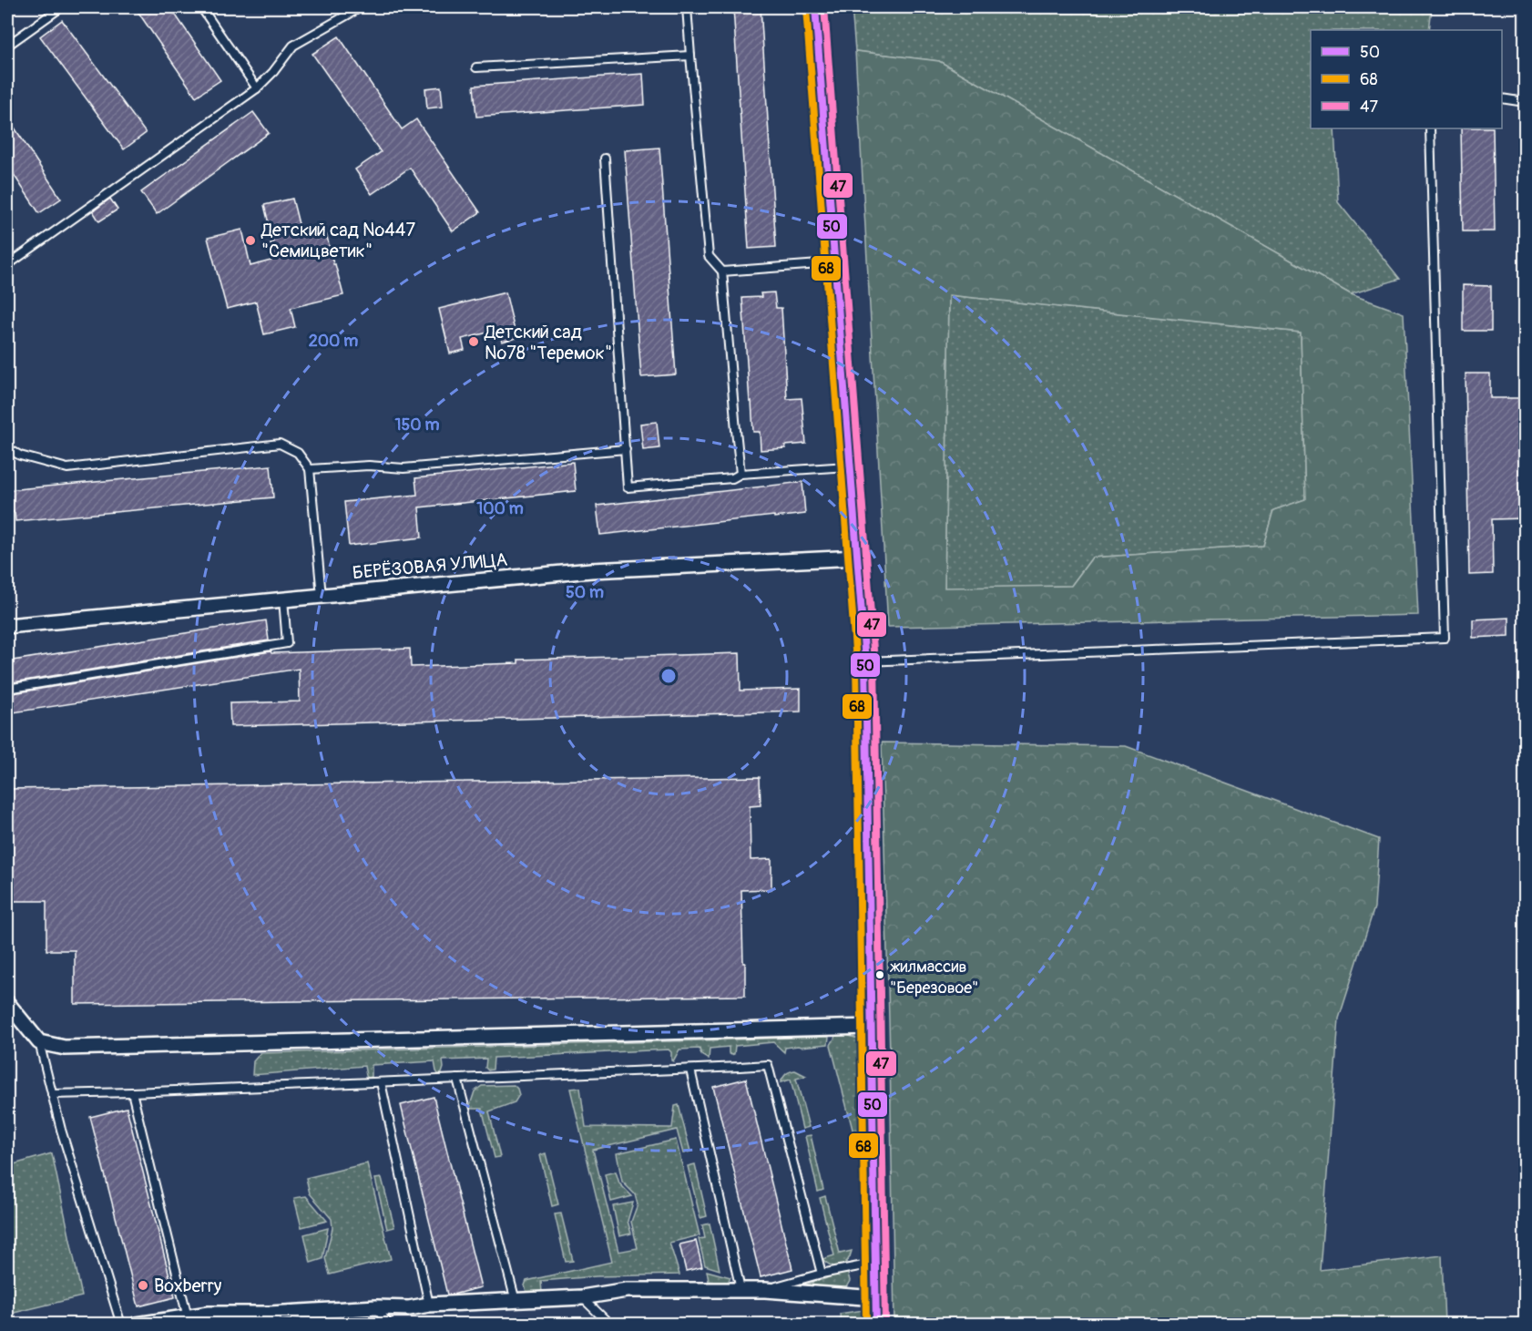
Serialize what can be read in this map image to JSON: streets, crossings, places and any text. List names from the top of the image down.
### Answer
{
  "streets": {
    "street": ["БЕРЁЗОВАЯ УЛИЦА"]
  },
  "places": [
    "Детский сад №447 \"Семицветик\"",
    "Детский сад №78 \"Теремок\"",
    "жилмассив \"Березовое\"",
    "Boxberry"
  ],
  "lines": ["transit line 50", "transit line 47", "transit line 68"],
  "legend": ["50", "68", "47"],
  "rings": [
    "200 m",
    "150 m",
    "100 m",
    "50 m"
  ]
}
